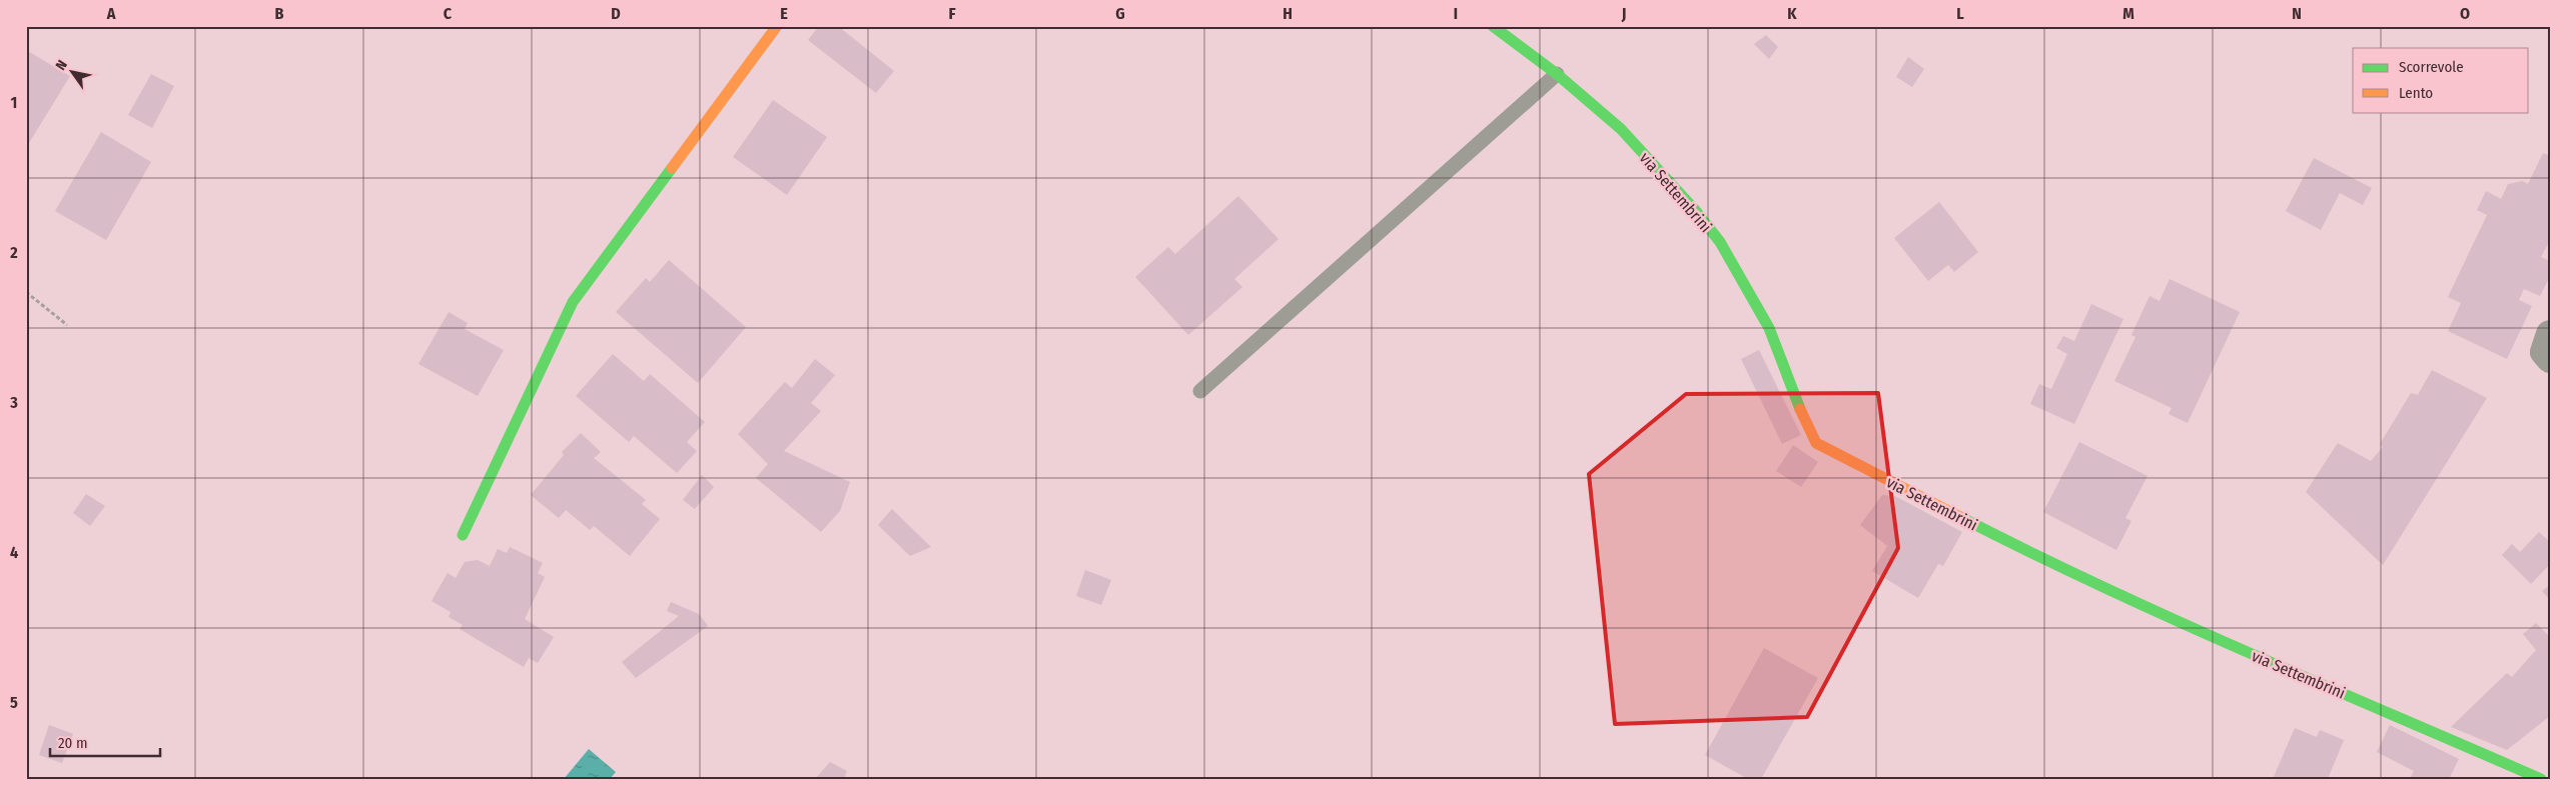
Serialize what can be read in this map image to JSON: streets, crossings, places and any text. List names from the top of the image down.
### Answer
{
  "streets": {
    "street": ["via Settembrini"]
  },
  "legend": ["Scorrevole", "Lento"],
  "scale_bar": "20 m",
  "north": "top left",
  "grid": {
    "columns": [
      "A",
      "B",
      "C",
      "D",
      "E",
      "F",
      "G",
      "H",
      "I",
      "J",
      "K",
      "L",
      "M",
      "N",
      "O"
    ],
    "rows": [
      "1",
      "2",
      "3",
      "4",
      "5"
    ]
  }
}
